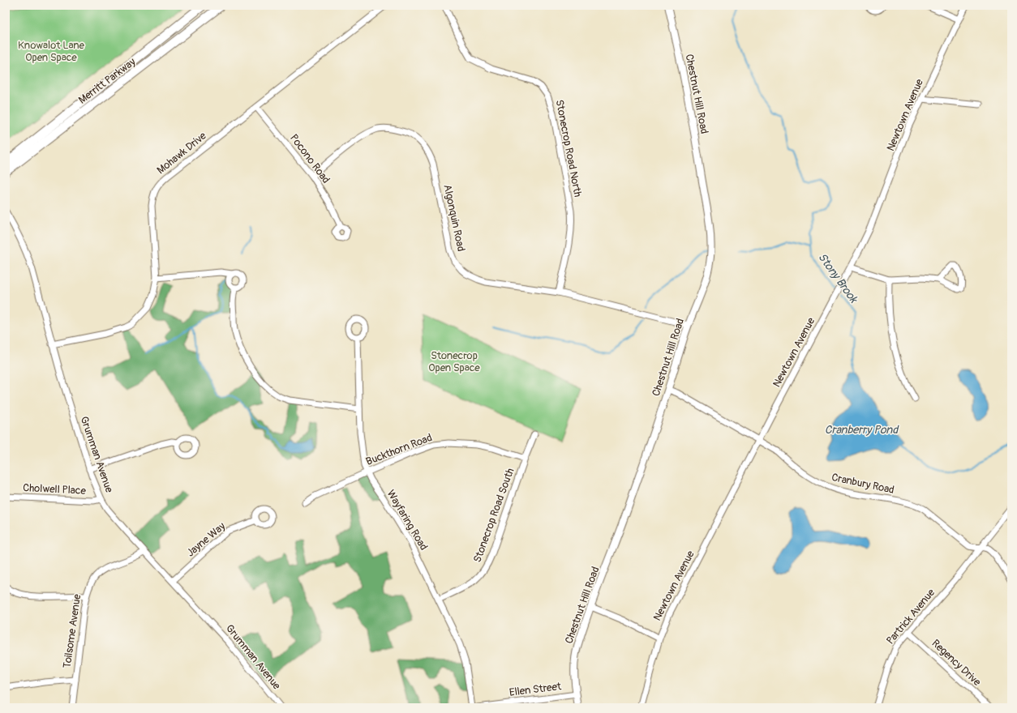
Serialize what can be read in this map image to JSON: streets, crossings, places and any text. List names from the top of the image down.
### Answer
{
  "streets": {
    "highway": ["Merritt Parkway"],
    "main road": ["Chestnut Hill Road"],
    "street": [
      "Newtown Avenue",
      "Stonecrop Road North",
      "Mohawk Drive",
      "Pocono Road",
      "Algonquin Road",
      "Buckthorn Road",
      "Grumman Avenue",
      "Cranbury Road",
      "Cholwell Place",
      "Stonecrop Road South",
      "Wayfaring Road",
      "Jayne Way",
      "Partrick Avenue",
      "Toilsome Avenue",
      "Regency Drive",
      "Ellen Street"
    ]
  },
  "crossings": [
    ["Chestnut Hill Road", "Algonquin Road"],
    ["Chestnut Hill Road", "Cranbury Road"],
    ["Chestnut Hill Road", "Ellen Street"],
    ["Newtown Avenue", "Cranbury Road"],
    ["Stonecrop Road North", "Algonquin Road"],
    ["Mohawk Drive", "Pocono Road"],
    ["Mohawk Drive", "Grumman Avenue"],
    ["Pocono Road", "Algonquin Road"],
    ["Buckthorn Road", "Stonecrop Road South"],
    ["Buckthorn Road", "Wayfaring Road"],
    ["Grumman Avenue", "Cholwell Place"],
    ["Grumman Avenue", "Jayne Way"],
    ["Grumman Avenue", "Toilsome Avenue"],
    ["Cranbury Road", "Partrick Avenue"],
    ["Stonecrop Road South", "Wayfaring Road"],
    ["Partrick Avenue", "Regency Drive"]
  ],
  "water": ["Stony Brook", "Cranberry Pond"],
  "parks": ["Knowalot Lane Open Space", "Stonecrop Open Space"]
}
